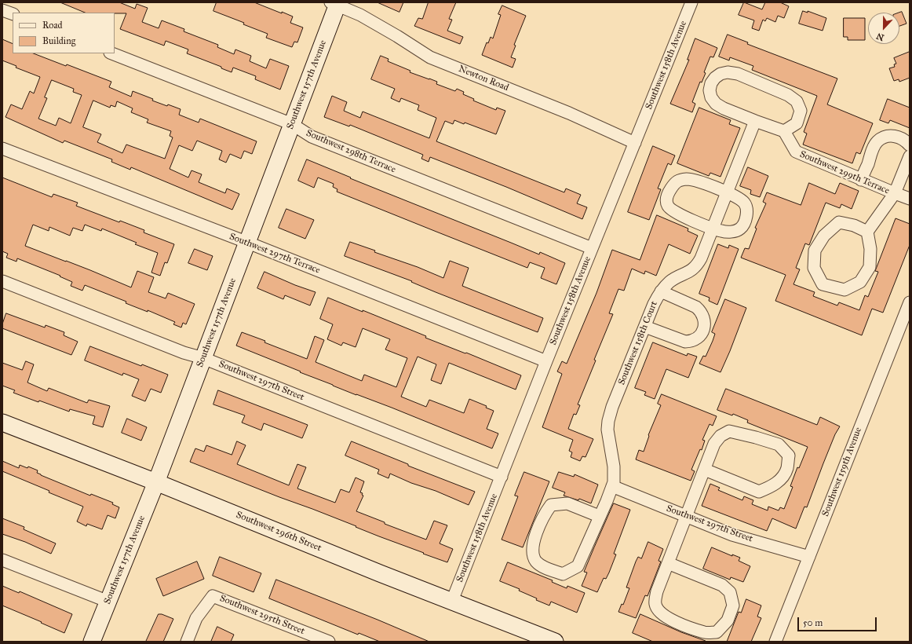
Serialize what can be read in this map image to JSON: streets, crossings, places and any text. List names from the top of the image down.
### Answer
{
  "streets": {
    "street": [
      "Southwest 158th Avenue",
      "Newton Road",
      "Southwest 157th Avenue",
      "Southwest 298th Terrace",
      "Southwest 299th Terrace",
      "Southwest 297th Terrace",
      "Southwest 158th Court",
      "Southwest 297th Street",
      "Southwest 159th Avenue",
      "Southwest 296th Street",
      "Southwest 295th Street"
    ]
  },
  "crossings": [
    ["Southwest 158th Avenue", "Newton Road"],
    ["Southwest 158th Avenue", "Southwest 298th Terrace"],
    ["Southwest 158th Avenue", "Southwest 297th Terrace"],
    ["Southwest 158th Avenue", "Southwest 297th Street"],
    ["Southwest 158th Avenue", "Southwest 296th Street"],
    ["Newton Road", "Southwest 157th Avenue"],
    ["Southwest 157th Avenue", "Southwest 298th Terrace"],
    ["Southwest 157th Avenue", "Southwest 297th Terrace"],
    ["Southwest 157th Avenue", "Southwest 297th Street"],
    ["Southwest 157th Avenue", "Southwest 296th Street"],
    ["Southwest 158th Court", "Southwest 297th Street"],
    ["Southwest 297th Street", "Southwest 159th Avenue"]
  ],
  "legend": ["Road", "Building"],
  "scale_bar": "50 m",
  "north": "bottom"
}
